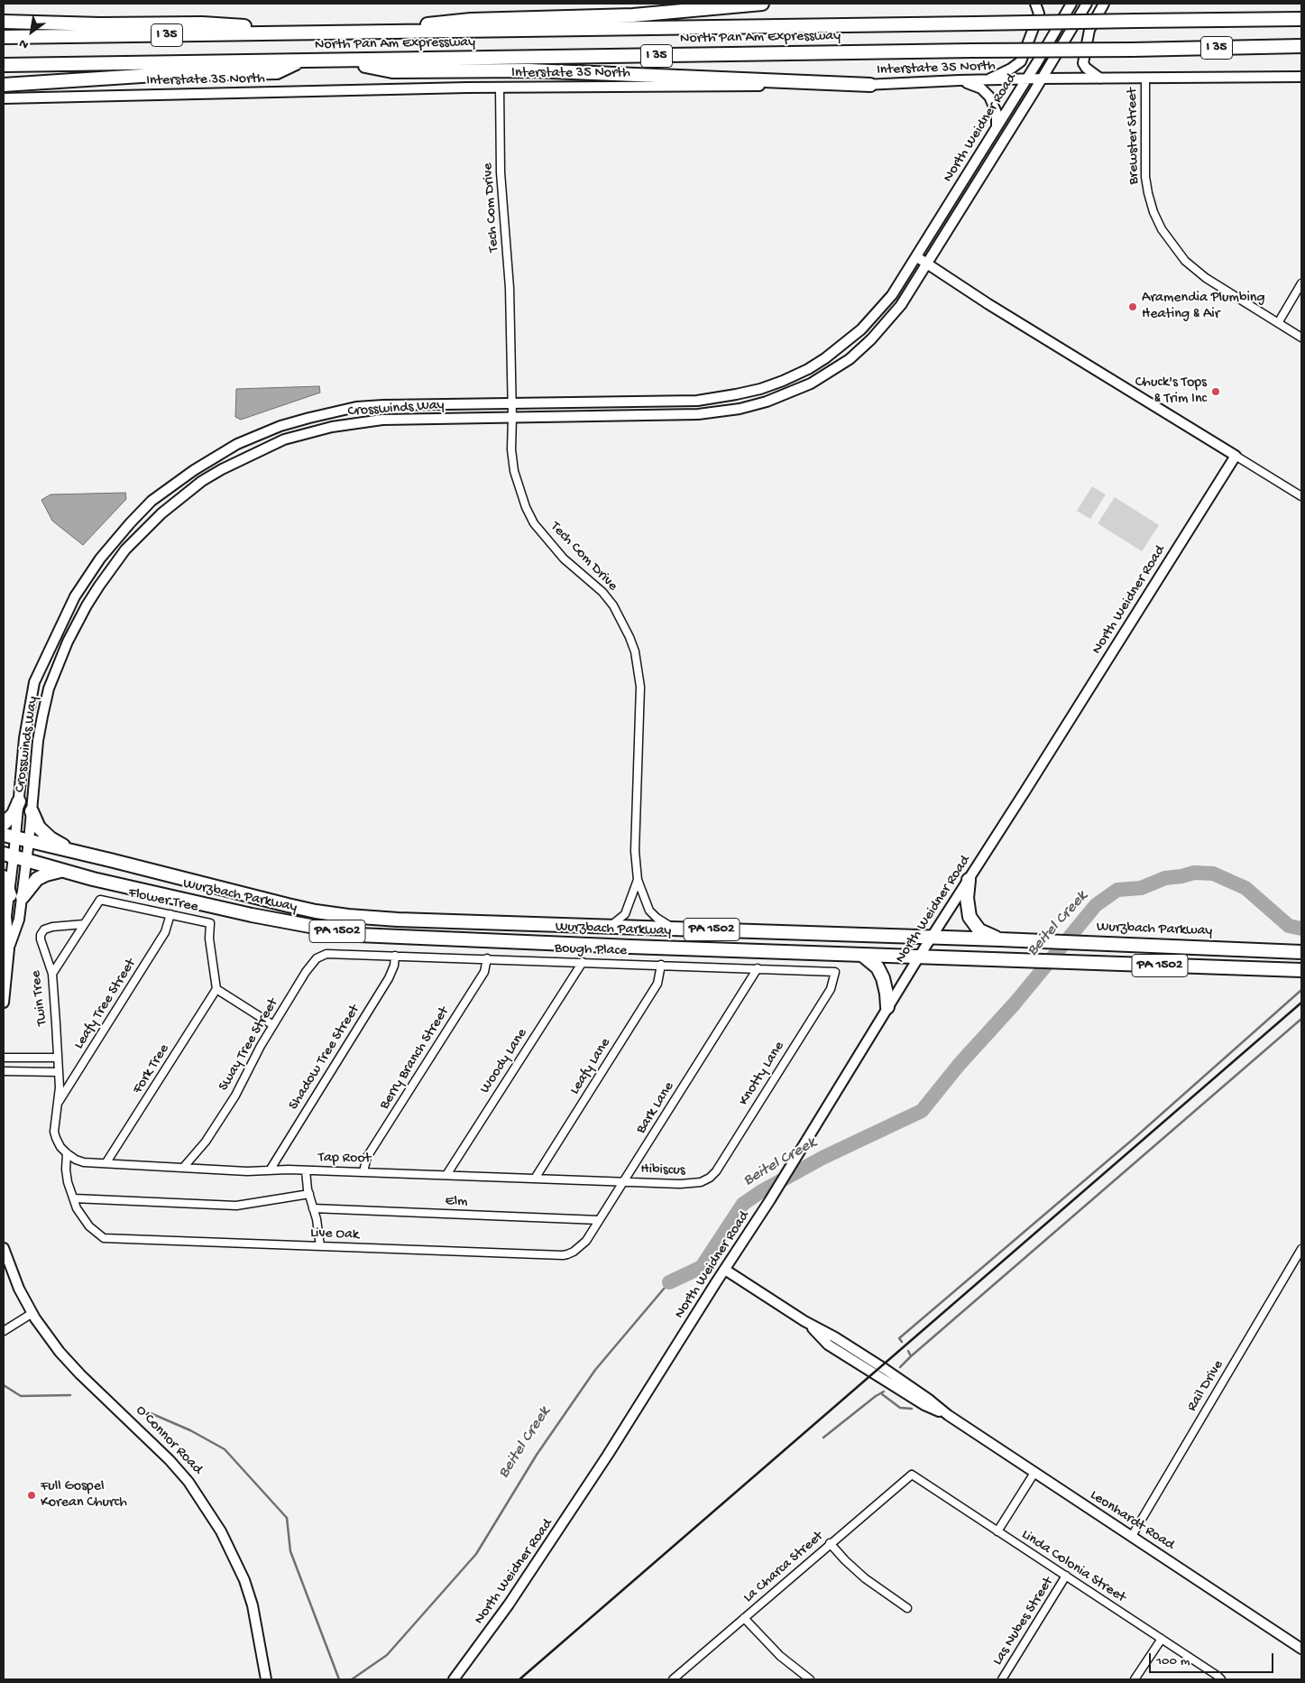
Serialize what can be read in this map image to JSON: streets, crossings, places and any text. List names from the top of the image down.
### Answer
{
  "streets": {
    "highway": [
      "I 35",
      "North Pan Am Expressway",
      "Wurzbach Parkway",
      "PA 1502"
    ],
    "main road": [
      "Interstate 35 North",
      "North Weidner Road",
      "Crosswinds Way",
      "O'Connor Road",
      "Leonhardt Road"
    ],
    "street": [
      "Brewster Street",
      "Tech Com Drive",
      "Flower Tree",
      "Bough Place",
      "Twin Tree",
      "Leafy Tree Street",
      "Sway Tree Street",
      "Shadow Tree Street",
      "Berry Branch Street",
      "Woody Lane",
      "Leafy Lane",
      "Fork Tree",
      "Knotty Lane",
      "Bark Lane",
      "Tap Root",
      "Hibiscus",
      "Elm",
      "Live Oak",
      "Rail Drive",
      "Linda Colonia Street",
      "La Charca Street",
      "Las Nubes Street"
    ]
  },
  "crossings": [
    ["Interstate 35 North", "North Weidner Road"],
    ["Interstate 35 North", "Brewster Street"],
    ["Interstate 35 North", "Tech Com Drive"],
    ["North Weidner Road", "Crosswinds Way"],
    ["North Weidner Road", "Wurzbach Parkway"],
    ["North Weidner Road", "Leonhardt Road"],
    ["Tech Com Drive", "Crosswinds Way"],
    ["Tech Com Drive", "Wurzbach Parkway"],
    ["Crosswinds Way", "Wurzbach Parkway"],
    ["Flower Tree", "Twin Tree"],
    ["Flower Tree", "Leafy Tree Street"],
    ["Flower Tree", "Fork Tree"],
    ["Bough Place", "Sway Tree Street"],
    ["Bough Place", "Shadow Tree Street"],
    ["Bough Place", "Berry Branch Street"],
    ["Bough Place", "Woody Lane"],
    ["Bough Place", "Leafy Lane"],
    ["Bough Place", "Knotty Lane"],
    ["Bough Place", "Bark Lane"],
    ["Twin Tree", "Leafy Tree Street"],
    ["Twin Tree", "Tap Root"],
    ["Sway Tree Street", "Tap Root"],
    ["Shadow Tree Street", "Tap Root"],
    ["Berry Branch Street", "Tap Root"],
    ["Woody Lane", "Tap Root"],
    ["Leafy Lane", "Tap Root"],
    ["Fork Tree", "Tap Root"],
    ["Knotty Lane", "Hibiscus"],
    ["Bark Lane", "Tap Root"],
    ["Bark Lane", "Hibiscus"],
    ["Bark Lane", "Elm"],
    ["Bark Lane", "Live Oak"],
    ["Tap Root", "Hibiscus"],
    ["Rail Drive", "Leonhardt Road"],
    ["Linda Colonia Street", "La Charca Street"],
    ["Linda Colonia Street", "Las Nubes Street"]
  ],
  "water": ["Beitel Creek"],
  "places": ["Aramendia Plumbing Heating & Air", "Chuck's Tops & Trim Inc", "Full Gospel Korean Church"],
  "scale_bar": "100 m",
  "north": "bottom left"
}
